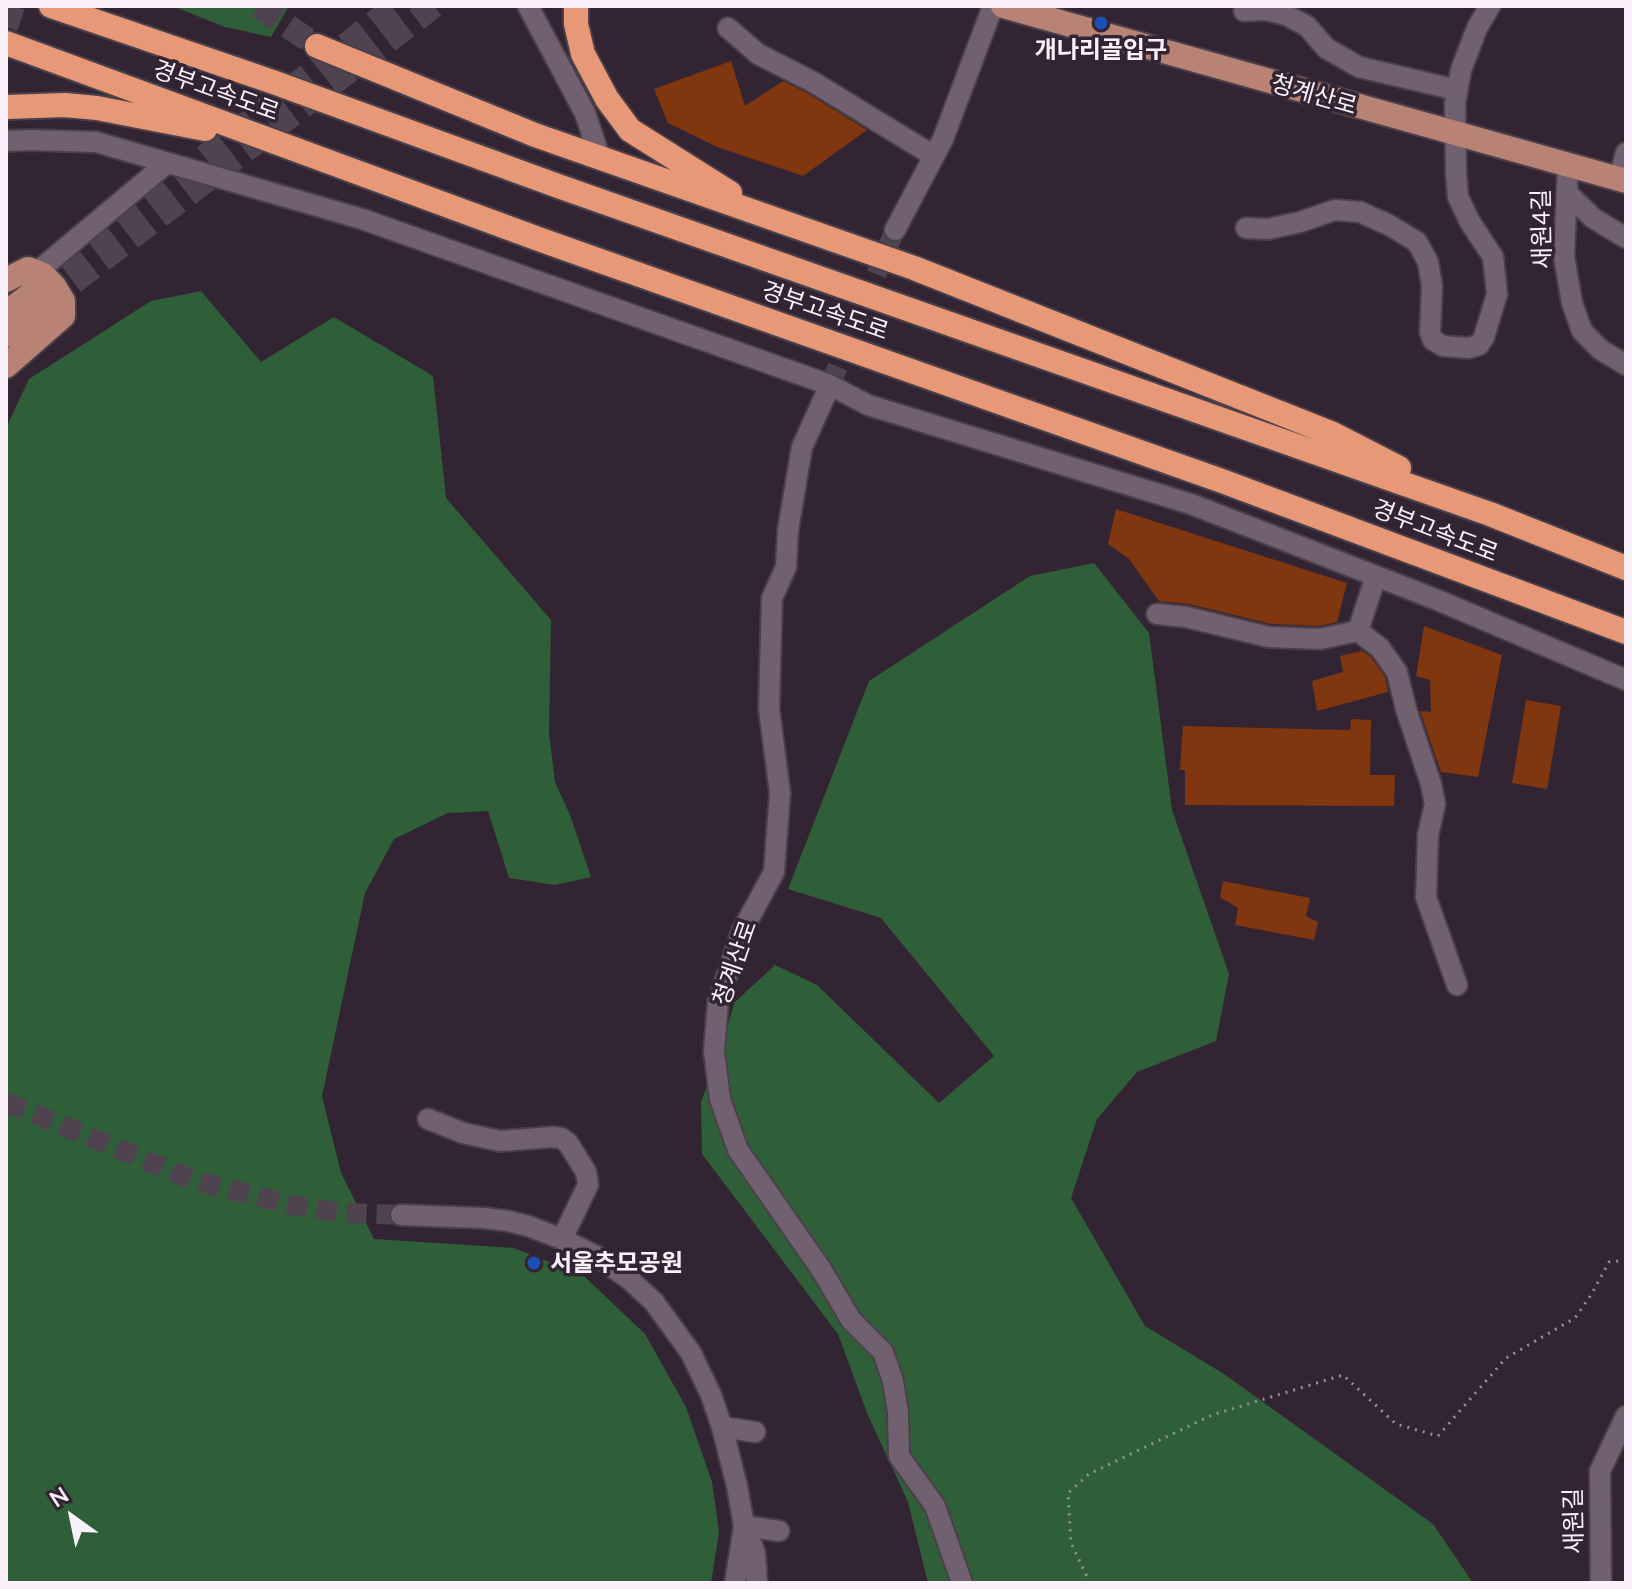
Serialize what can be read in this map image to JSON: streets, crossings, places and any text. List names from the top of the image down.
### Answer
{
  "streets": {
    "highway": ["경부고속도로"],
    "main road": ["청계산로"],
    "street": ["새원4길", "새원길"]
  },
  "crossings": [
    ["청계산로", "새원4길"]
  ],
  "places": ["개나리골입구", "서울추모공원"],
  "north": "top left"
}
